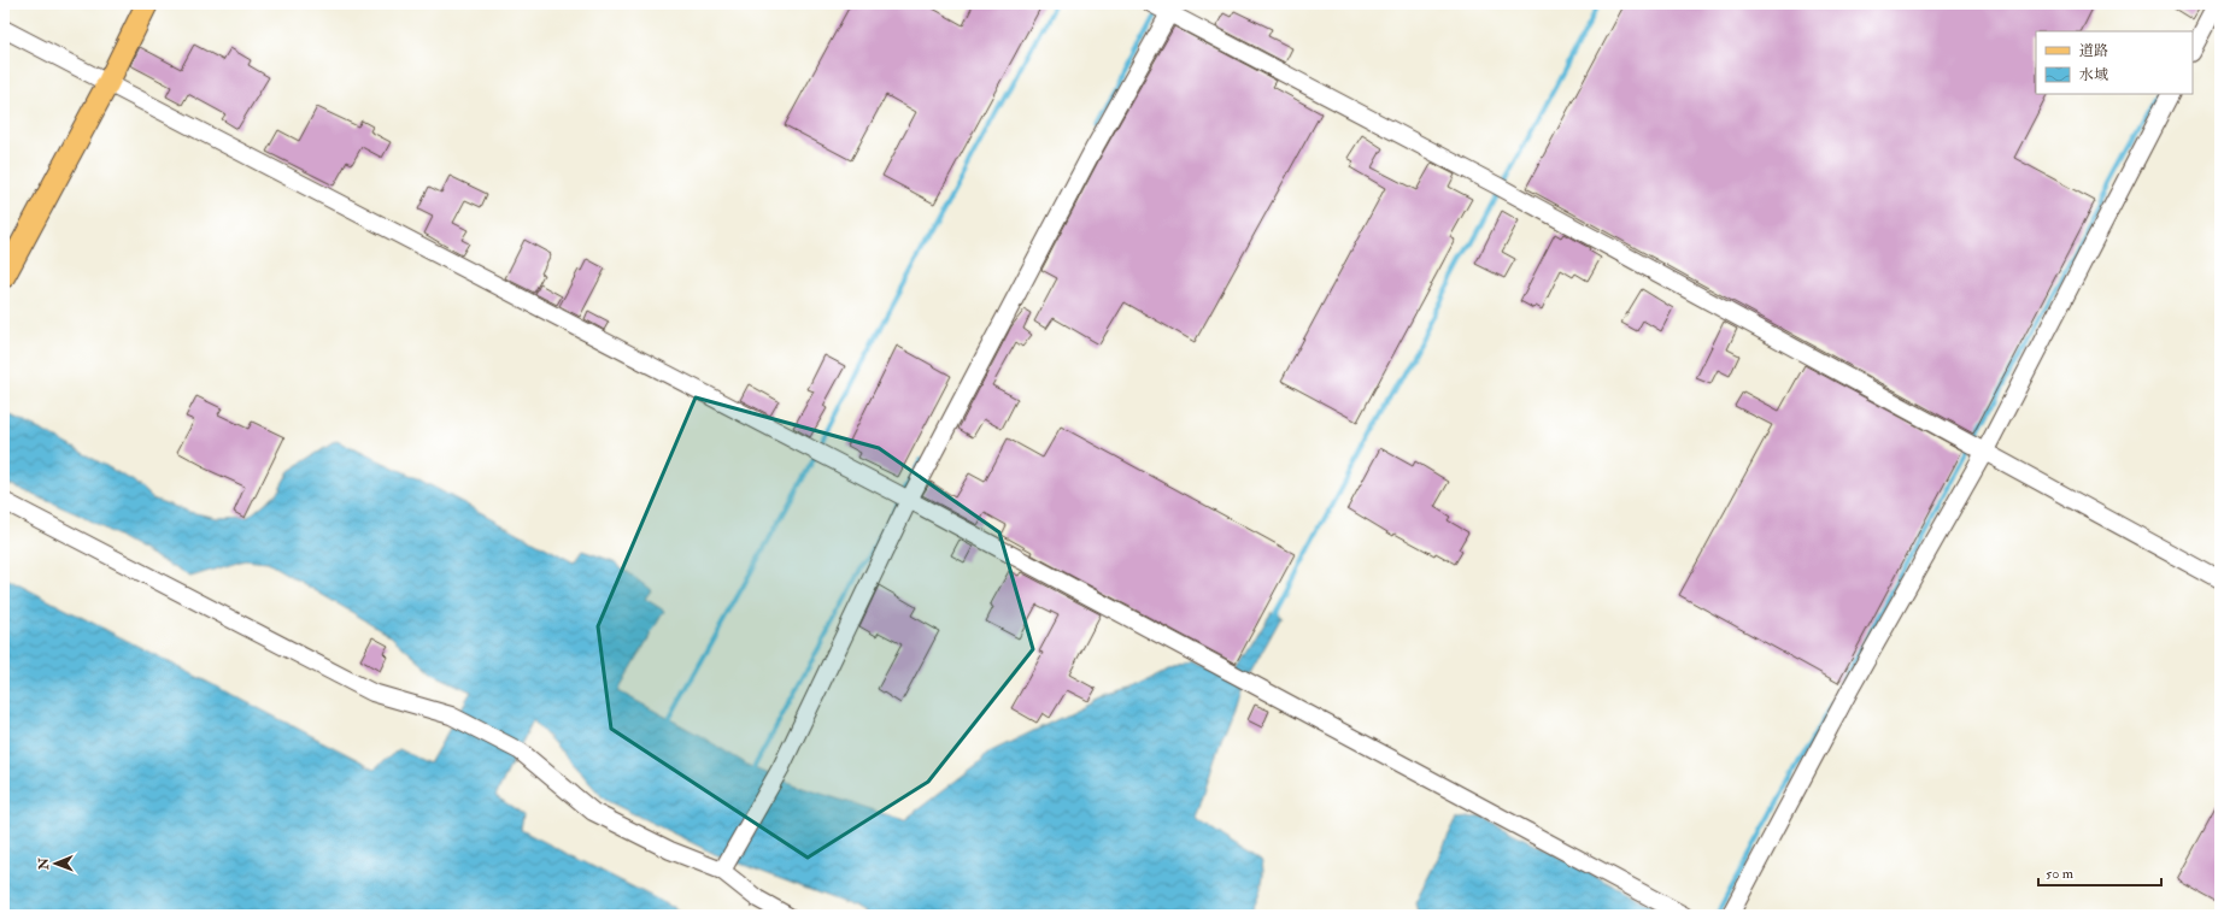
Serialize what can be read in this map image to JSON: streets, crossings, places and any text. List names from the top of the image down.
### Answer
{
  "legend": ["道路", "水域"],
  "scale_bar": "50 m",
  "north": "left"
}
